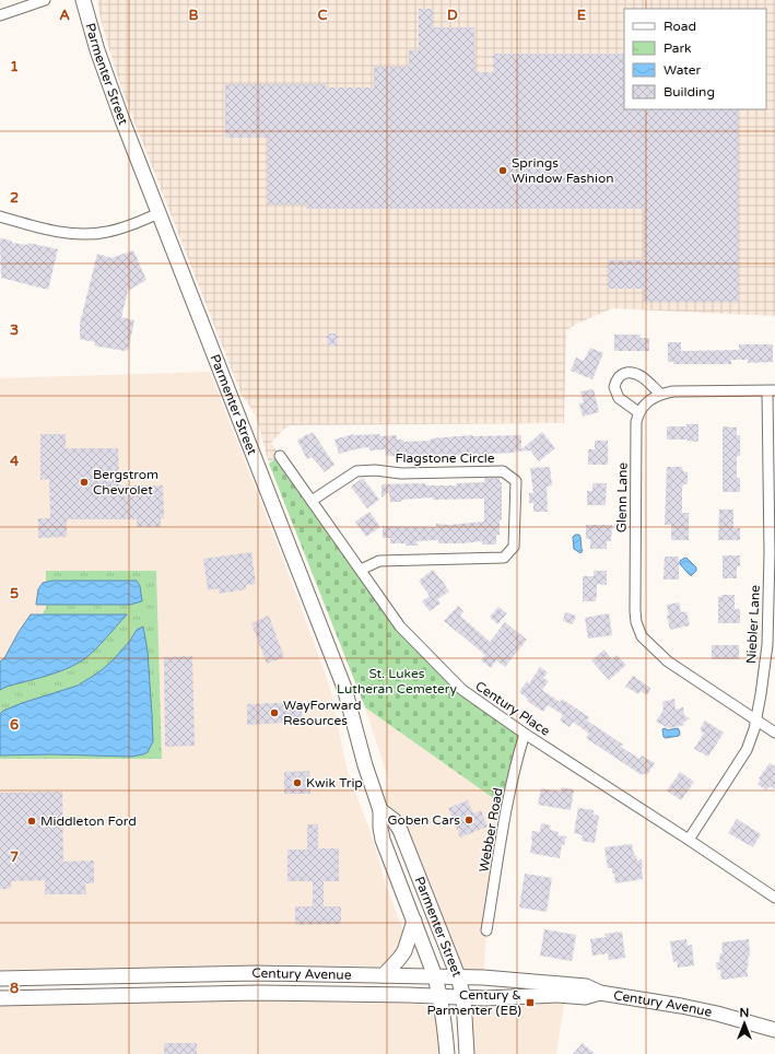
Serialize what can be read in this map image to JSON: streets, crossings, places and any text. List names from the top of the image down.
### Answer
{
  "streets": {
    "main road": ["Parmenter Street", "Century Avenue"],
    "street": [
      "Flagstone Circle",
      "Glenn Lane",
      "Niebler Lane",
      "Century Place",
      "Webber Road"
    ]
  },
  "crossings": [
    ["Parmenter Street", "Century Avenue"],
    ["Flagstone Circle", "Century Place"],
    ["Glenn Lane", "Niebler Lane"],
    ["Niebler Lane", "Century Place"],
    ["Century Place", "Webber Road"]
  ],
  "parks": ["St. Lukes Lutheran Cemetery"],
  "places": {
    "other": [
      "Springs Window Fashion",
      "Bergstrom Chevrolet",
      "WayForward Resources",
      "Kwik Trip",
      "Goben Cars",
      "Middleton Ford"
    ],
    "transit": ["Century & Parmenter (EB)"]
  },
  "legend": [
    "Road",
    "Park",
    "Water",
    "Building"
  ],
  "north": "top",
  "grid": {
    "columns": [
      "A",
      "B",
      "C",
      "D",
      "E"
    ],
    "rows": [
      "1",
      "2",
      "3",
      "4",
      "5",
      "6",
      "7",
      "8"
    ]
  }
}
